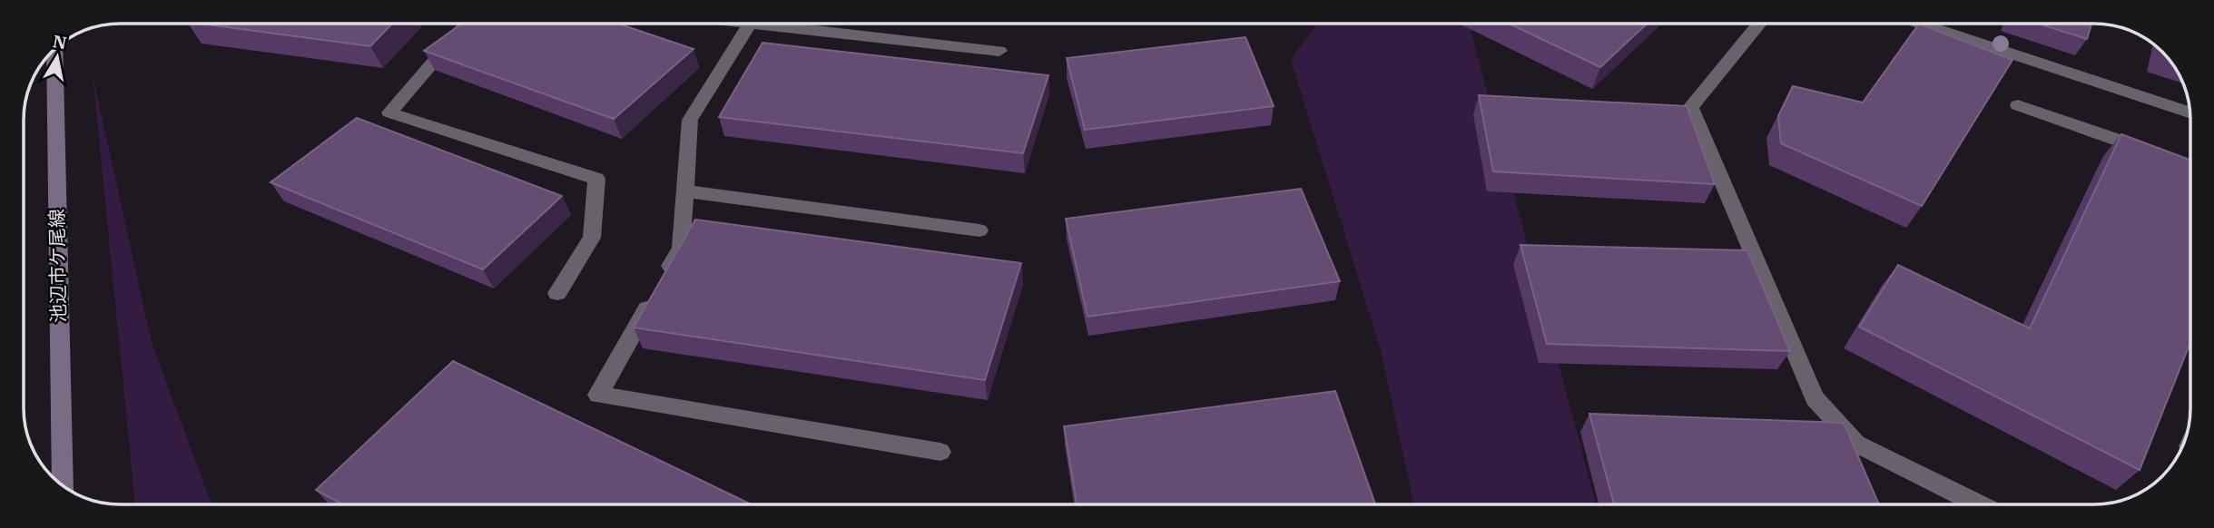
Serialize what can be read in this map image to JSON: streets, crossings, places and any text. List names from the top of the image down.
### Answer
{
  "streets": {
    "street": ["池辺市ケ尾線"]
  },
  "north": "top"
}
